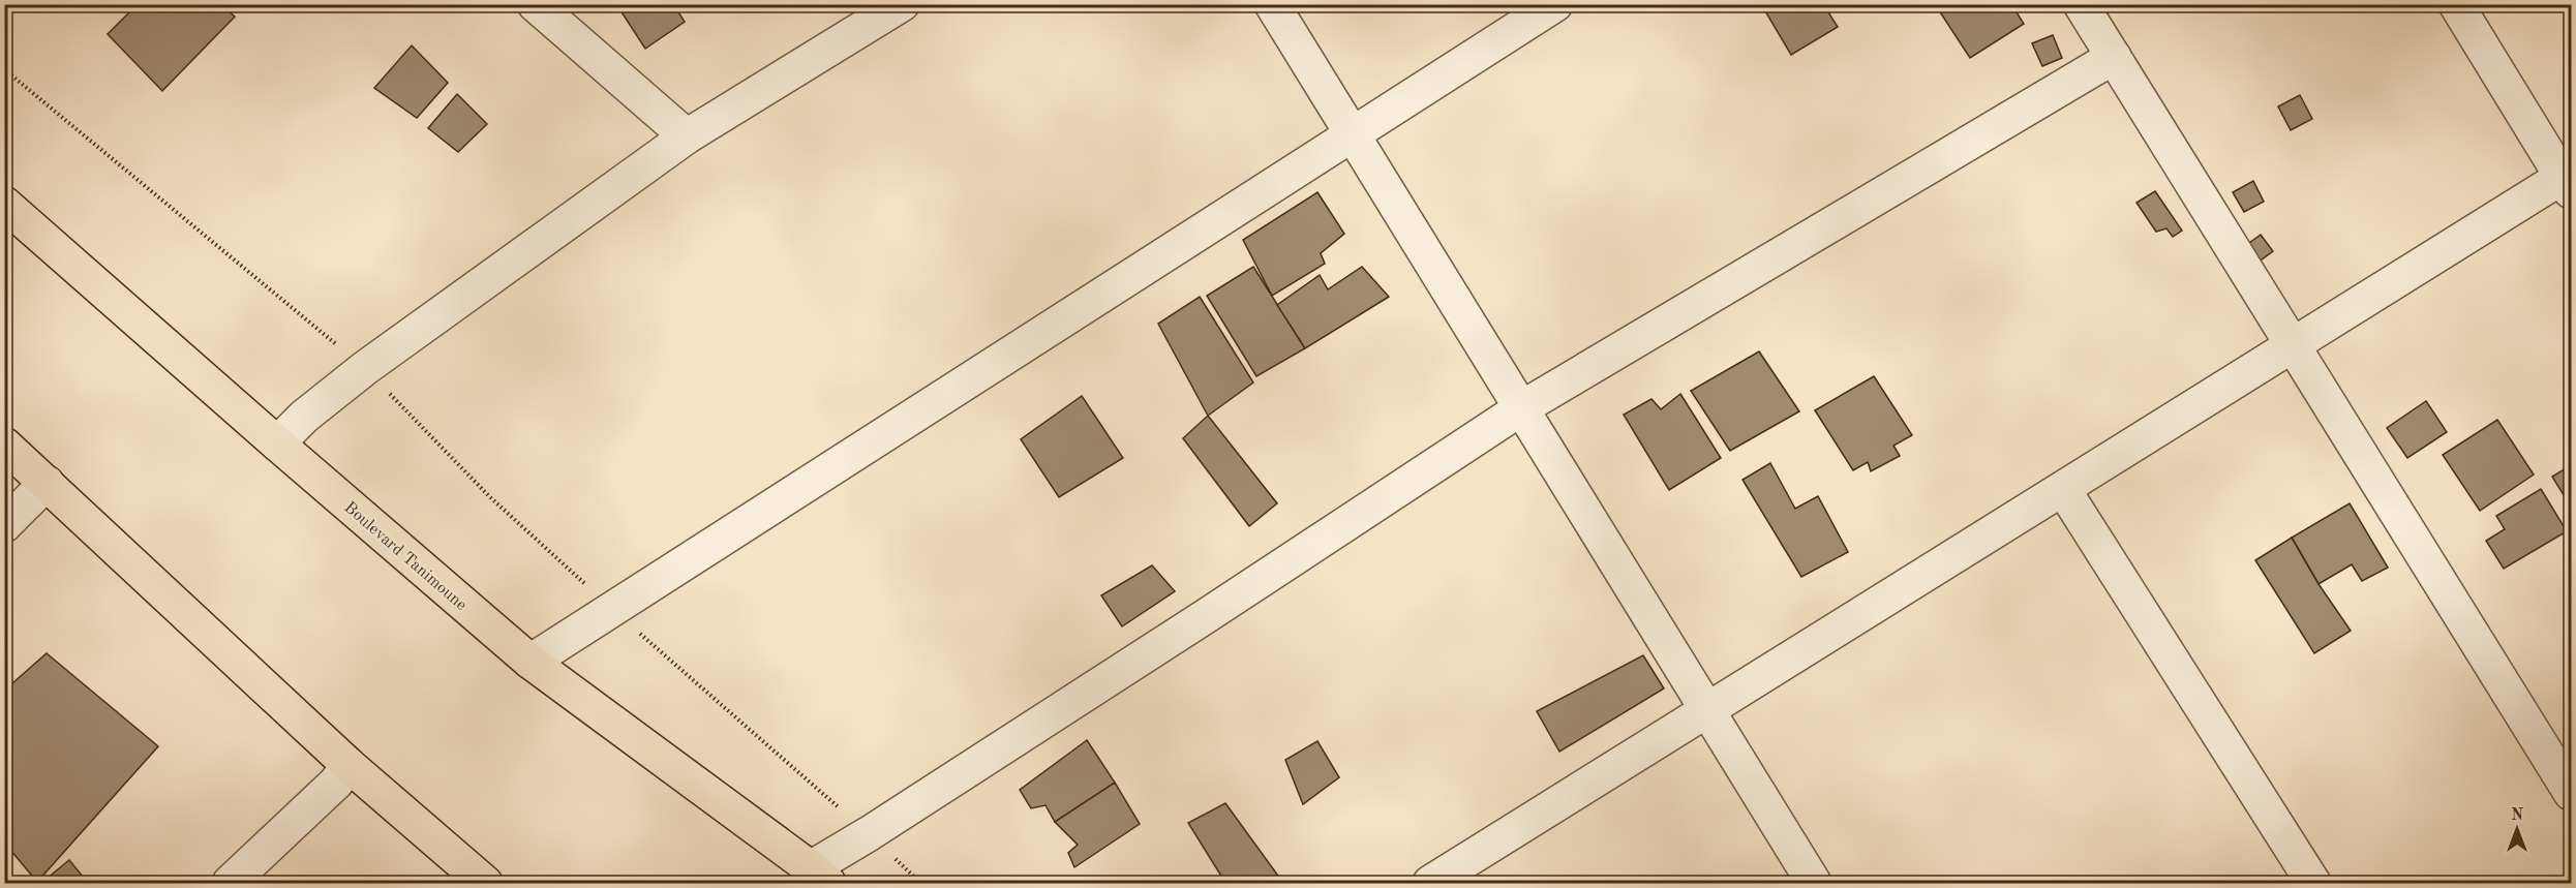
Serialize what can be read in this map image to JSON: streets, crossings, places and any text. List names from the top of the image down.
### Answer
{
  "streets": {
    "main road": ["Boulevard Tanimoune"]
  },
  "north": "top"
}
